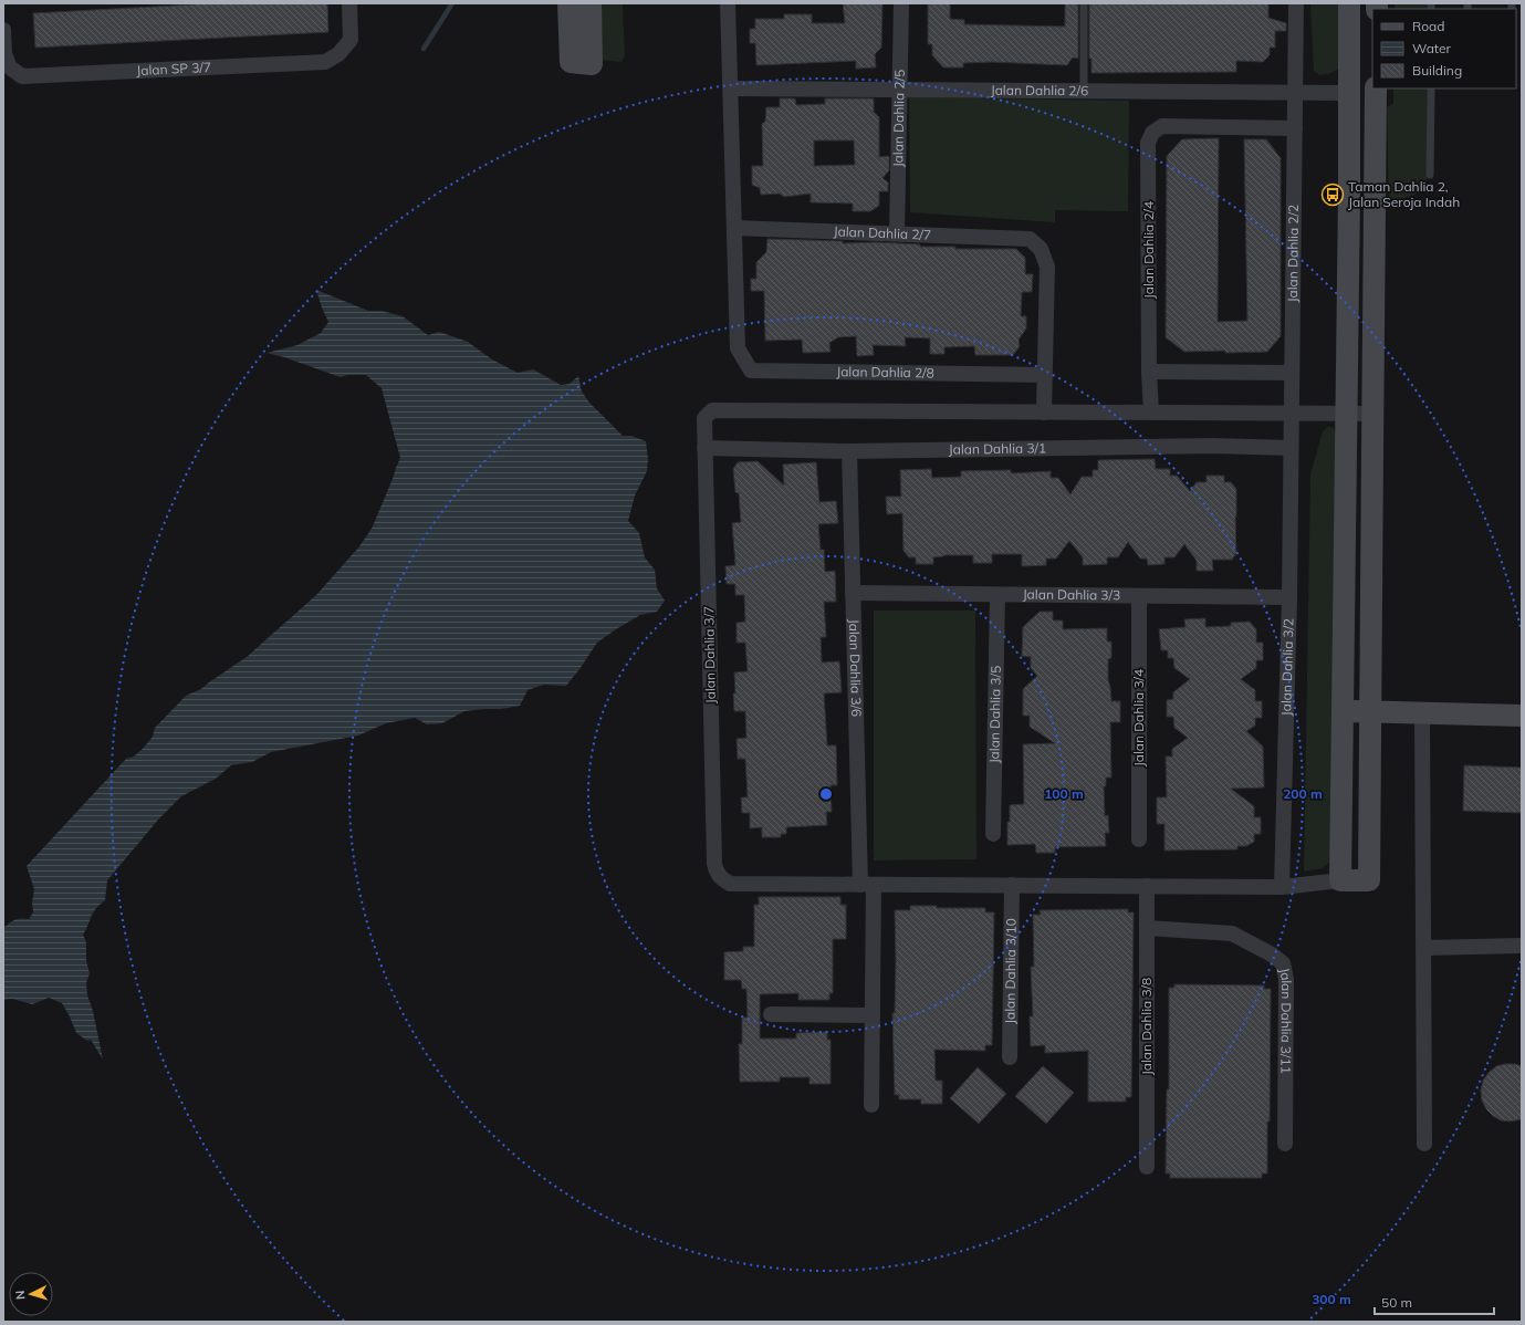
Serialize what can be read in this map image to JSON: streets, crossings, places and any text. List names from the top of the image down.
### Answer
{
  "streets": {
    "street": [
      "Jalan SP 3/7",
      "Jalan Dahlia 2/6",
      "Jalan Dahlia 2/5",
      "Jalan Dahlia 2/7",
      "Jalan Dahlia 2/4",
      "Jalan Dahlia 2/2",
      "Jalan Dahlia 2/8",
      "Jalan Dahlia 3/1",
      "Jalan Dahlia 3/3",
      "Jalan Dahlia 3/7",
      "Jalan Dahlia 3/2",
      "Jalan Dahlia 3/6",
      "Jalan Dahlia 3/5",
      "Jalan Dahlia 3/4",
      "Jalan Dahlia 3/10",
      "Jalan Dahlia 3/11",
      "Jalan Dahlia 3/8"
    ]
  },
  "crossings": [
    ["Jalan Dahlia 2/6", "Jalan Dahlia 2/5"],
    ["Jalan Dahlia 2/6", "Jalan Dahlia 2/2"],
    ["Jalan Dahlia 2/5", "Jalan Dahlia 2/7"],
    ["Jalan Dahlia 2/7", "Jalan Dahlia 2/8"],
    ["Jalan Dahlia 2/4", "Jalan Dahlia 2/2"],
    ["Jalan Dahlia 2/2", "Jalan Dahlia 3/1"],
    ["Jalan Dahlia 2/2", "Jalan Dahlia 3/2"],
    ["Jalan Dahlia 3/1", "Jalan Dahlia 3/7"],
    ["Jalan Dahlia 3/1", "Jalan Dahlia 3/2"],
    ["Jalan Dahlia 3/1", "Jalan Dahlia 3/6"],
    ["Jalan Dahlia 3/3", "Jalan Dahlia 3/2"],
    ["Jalan Dahlia 3/3", "Jalan Dahlia 3/6"],
    ["Jalan Dahlia 3/3", "Jalan Dahlia 3/5"],
    ["Jalan Dahlia 3/3", "Jalan Dahlia 3/4"],
    ["Jalan Dahlia 3/7", "Jalan Dahlia 3/6"],
    ["Jalan Dahlia 3/11", "Jalan Dahlia 3/8"]
  ],
  "places": {
    "bus stop": ["Taman Dahlia 2, Jalan Seroja Indah"]
  },
  "legend": ["Road", "Water", "Building"],
  "scale_bar": "50 m",
  "north": "left",
  "rings": ["100 m", "200 m", "300 m"]
}
